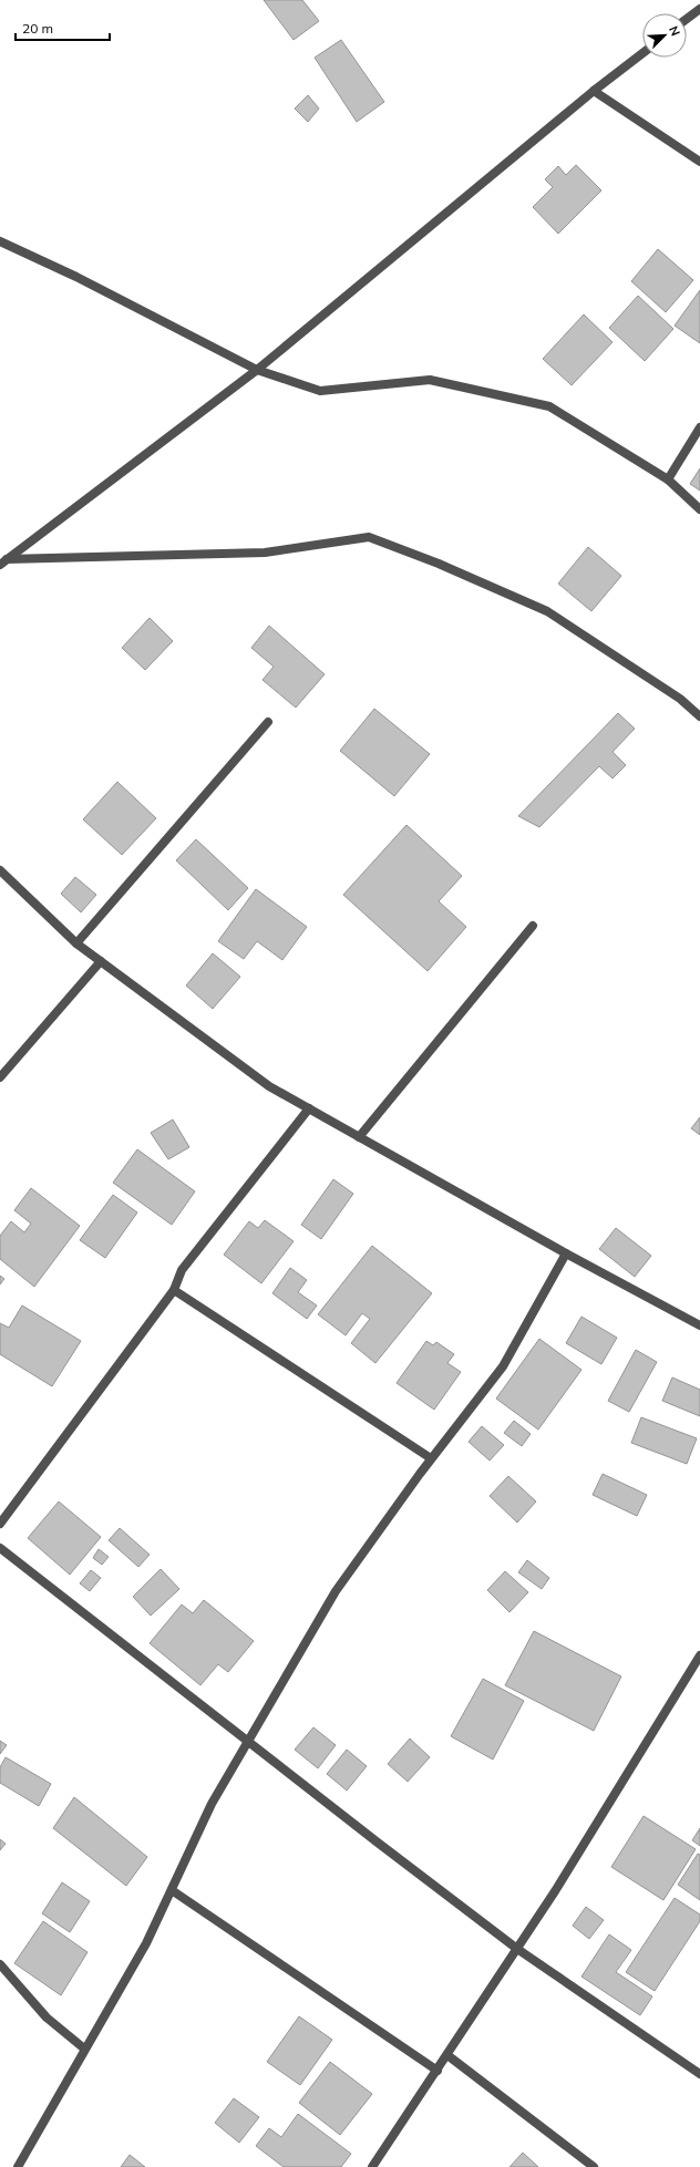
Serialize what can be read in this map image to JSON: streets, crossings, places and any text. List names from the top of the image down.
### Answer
{
  "scale_bar": "20 m",
  "north": "top right"
}
